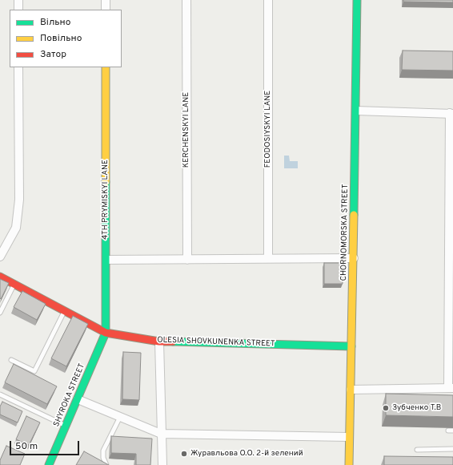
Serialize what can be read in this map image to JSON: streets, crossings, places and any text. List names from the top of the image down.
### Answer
{
  "streets": {
    "street": [
      "FEODOSIYSKYI LANE",
      "KERCHENSKYI LANE",
      "4TH PRYMISKYI LANE",
      "CHORNOMORSKA STREET",
      "OLESIA SHOVKUNENKA STREET",
      "SHYROKA STREET"
    ]
  },
  "crossings": [
    ["4TH PRYMISKYI LANE", "OLESIA SHOVKUNENKA STREET"],
    ["4TH PRYMISKYI LANE", "SHYROKA STREET"],
    ["CHORNOMORSKA STREET", "OLESIA SHOVKUNENKA STREET"],
    ["OLESIA SHOVKUNENKA STREET", "SHYROKA STREET"]
  ],
  "places": ["Зубченко Т.В", "Журавльова О.О. 2-й зелений"],
  "legend": ["Вільно", "Повільно", "Затор"],
  "scale_bar": "50 m"
}
